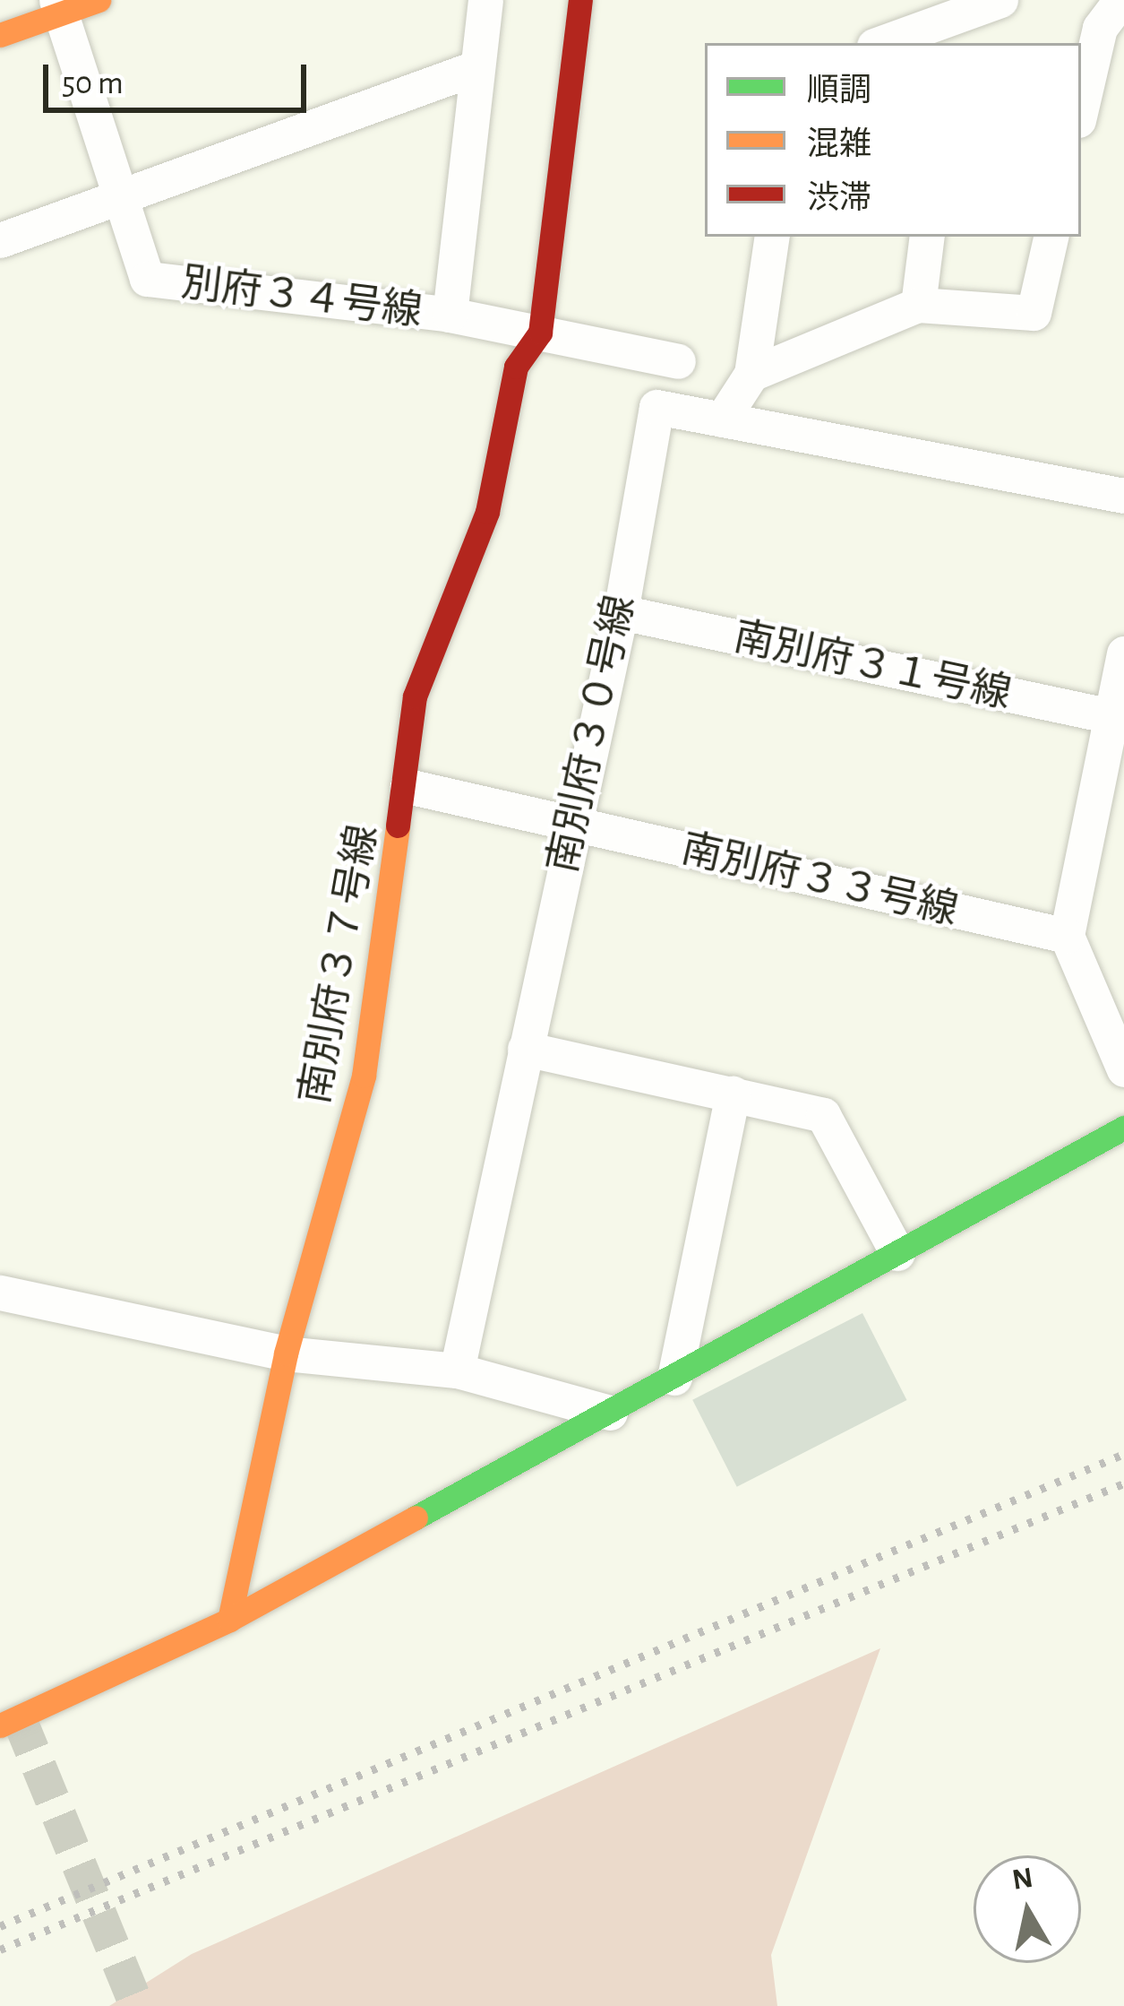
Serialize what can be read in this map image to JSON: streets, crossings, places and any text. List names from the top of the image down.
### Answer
{
  "streets": {
    "street": [
      "別府３４号線",
      "南別府３１号線",
      "南別府３０号線",
      "南別府３３号線",
      "南別府３７号線"
    ]
  },
  "crossings": [
    ["別府３４号線", "南別府３７号線"],
    ["南別府３１号線", "南別府３０号線"],
    ["南別府３０号線", "南別府３３号線"],
    ["南別府３３号線", "南別府３７号線"]
  ],
  "legend": ["順調", "混雑", "渋滞"],
  "scale_bar": "50 m",
  "north": "top"
}
